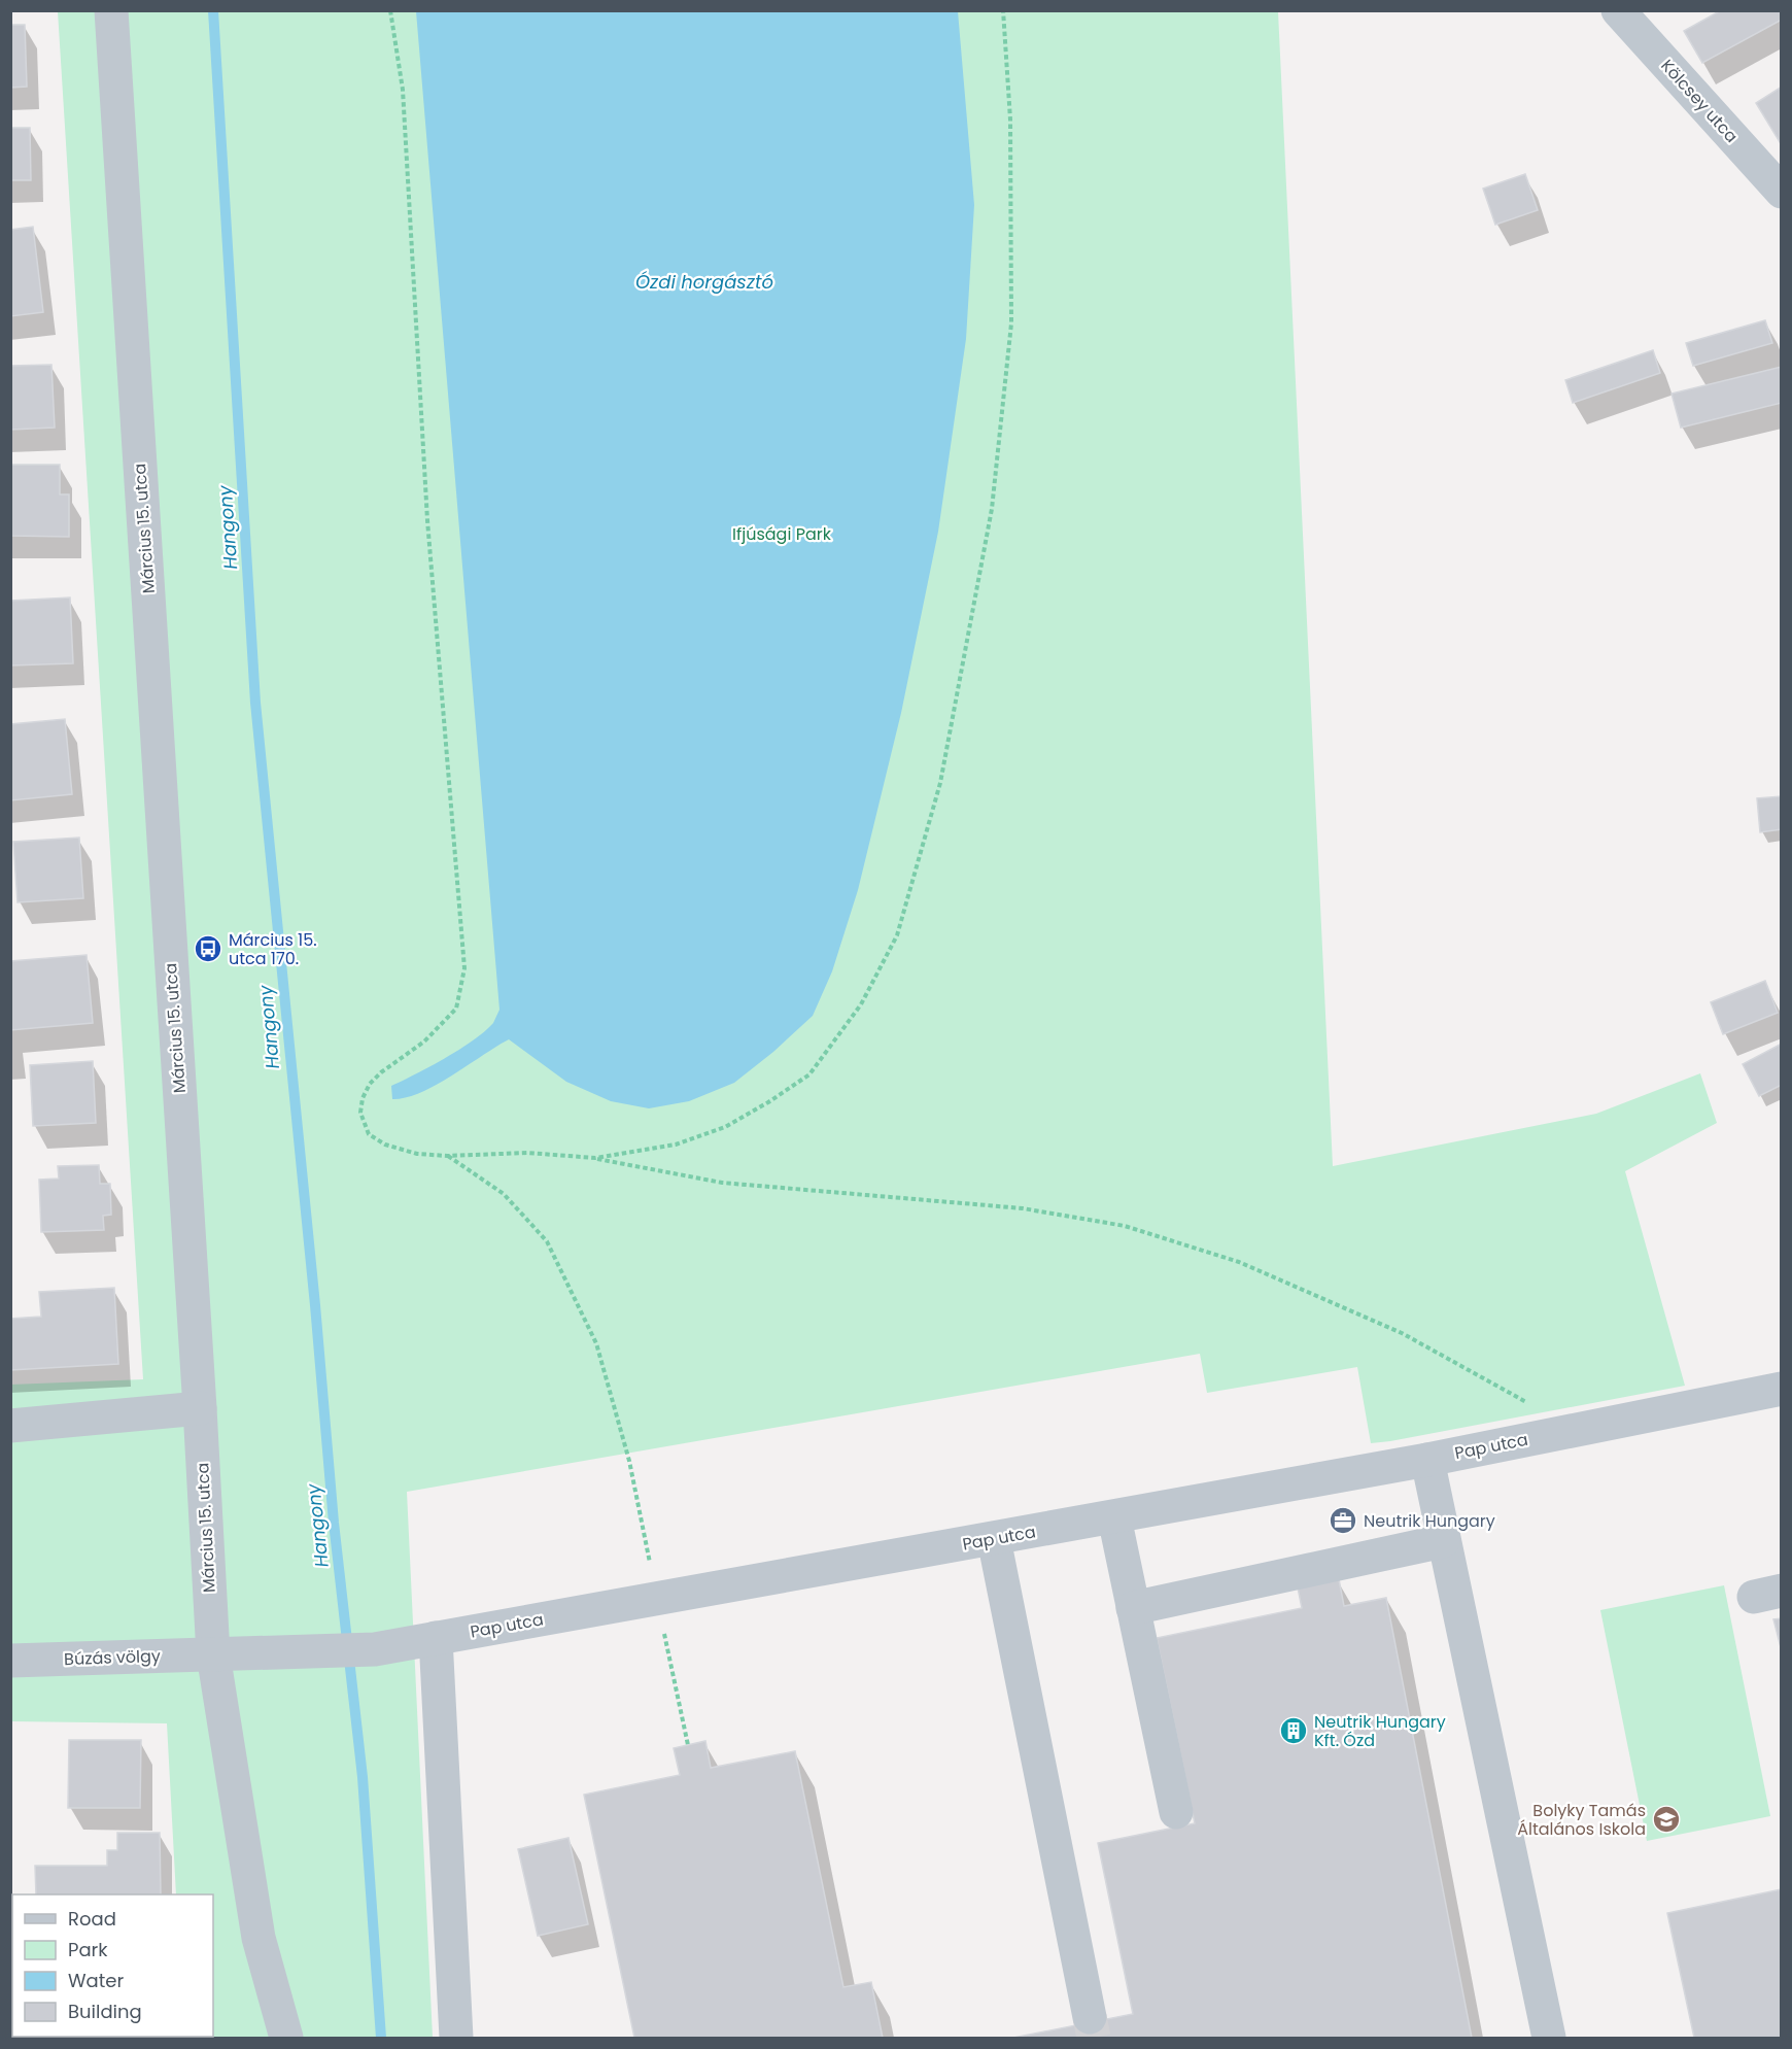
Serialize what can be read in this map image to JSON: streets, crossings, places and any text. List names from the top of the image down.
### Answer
{
  "streets": {
    "street": [
      "Kölcsey utca",
      "Március 15. utca",
      "Pap utca",
      "Búzás völgy"
    ]
  },
  "crossings": [
    ["Március 15. utca", "Pap utca"],
    ["Március 15. utca", "Búzás völgy"],
    ["Pap utca", "Búzás völgy"]
  ],
  "water": ["Ózdi horgásztó", "Hangony"],
  "parks": ["Ifjúsági Park"],
  "places": {
    "bus stop": ["Március 15. utca 170."],
    "office": ["Neutrik Hungary"],
    "building": ["Neutrik Hungary Kft. Ózd"],
    "school or university": ["Bolyky Tamás Általános Iskola"]
  },
  "legend": [
    "Road",
    "Park",
    "Water",
    "Building"
  ]
}
